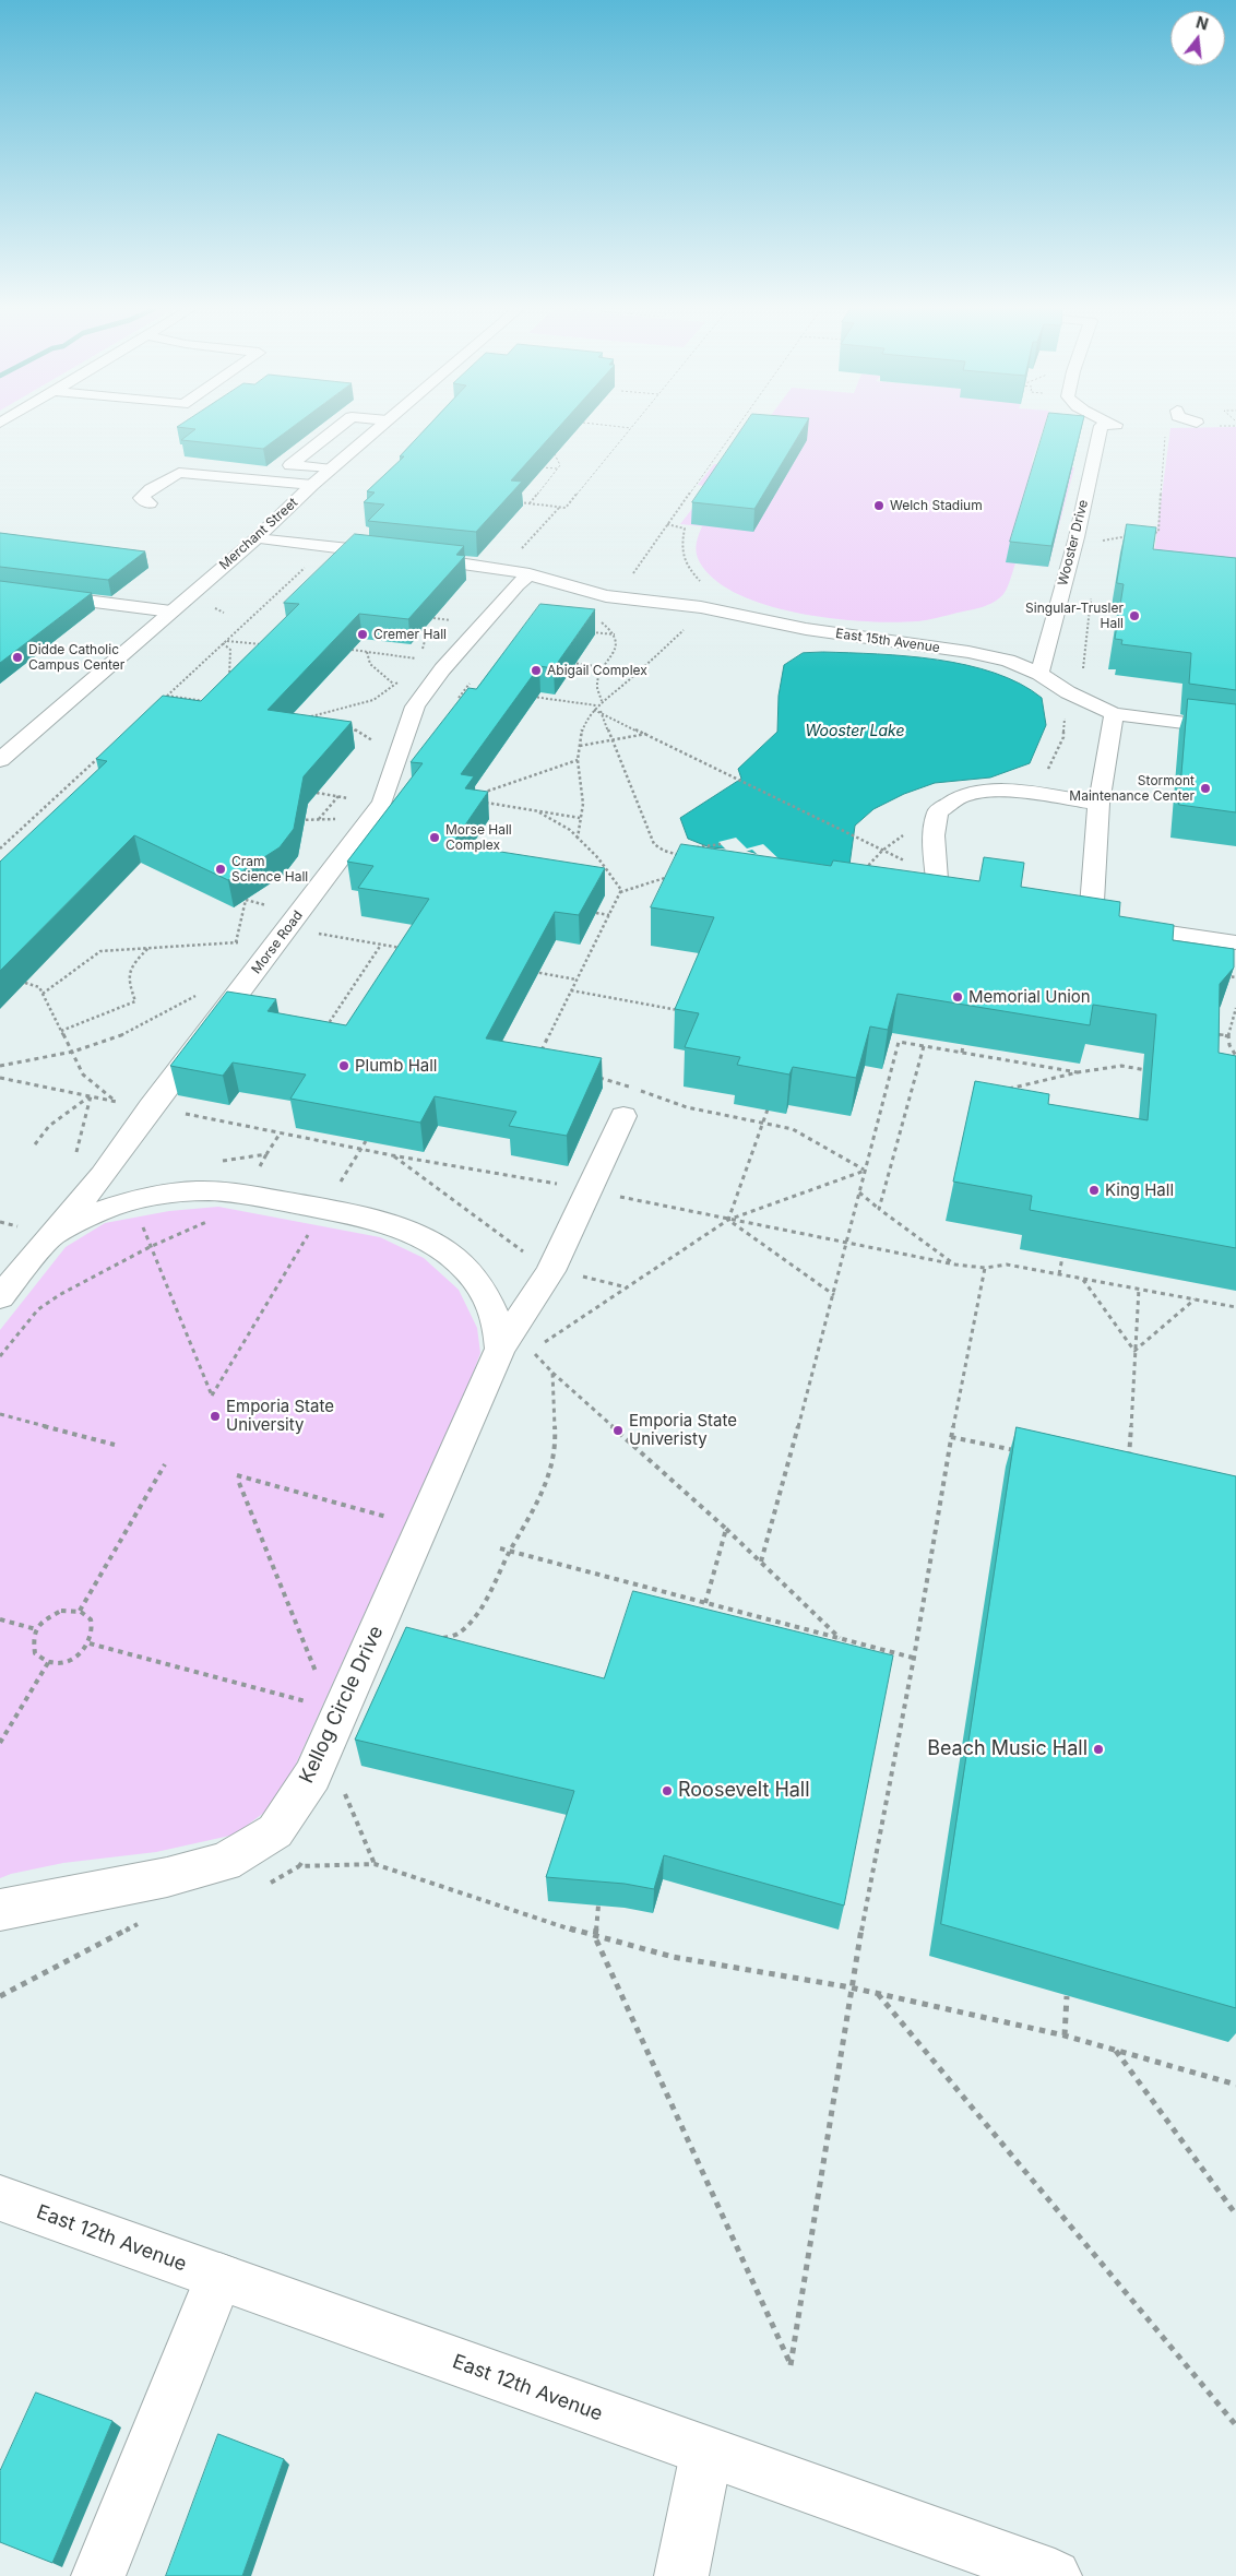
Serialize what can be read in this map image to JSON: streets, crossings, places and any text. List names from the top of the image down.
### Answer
{
  "streets": {
    "street": [
      "Merchant Street",
      "Wooster Drive",
      "East 15th Avenue",
      "Morse Road",
      "Kellog Circle Drive",
      "East 12th Avenue"
    ]
  },
  "crossings": [
    ["Merchant Street", "East 15th Avenue"],
    ["Wooster Drive", "East 15th Avenue"],
    ["East 15th Avenue", "Morse Road"]
  ],
  "water": ["Wooster Lake"],
  "places": [
    "Welch Stadium",
    "Singular-Trusler Hall",
    "Cremer Hall",
    "Didde Catholic Campus Center",
    "Abigail Complex",
    "Stormont Maintenance Center",
    "Morse Hall Complex",
    "Cram Science Hall",
    "Memorial Union",
    "Plumb Hall",
    "King Hall",
    "Emporia State University",
    "Emporia State Univeristy",
    "Beach Music Hall",
    "Roosevelt Hall"
  ],
  "north": "top"
}
